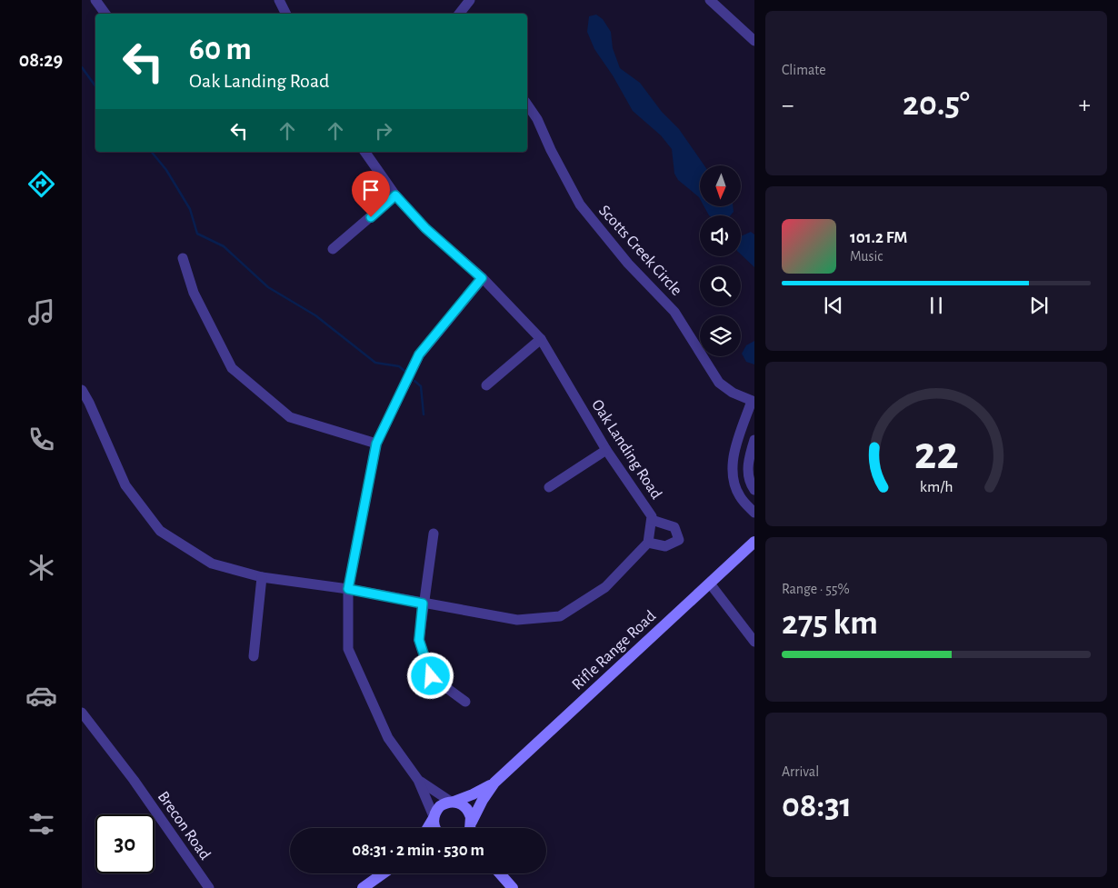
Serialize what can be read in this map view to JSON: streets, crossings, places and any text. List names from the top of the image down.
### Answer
{
  "streets": {
    "main road": ["Rifle Range Road"],
    "street": ["Scotts Creek Circle", "Oak Landing Road", "Brecon Road"]
  },
  "north": "bottom",
  "page": {
    "tabs": "08:29",
    "tile": [
      "Climate",
      ["Range · 55%", "275 km"],
      ["Arrival", "08:31"]
    ],
    "turn": ["60 m", "Oak Landing Road"],
    "heat": ["−", "20.5°", "+"],
    "song": ["101.2 FM", "Music"],
    "limit": "30",
    "trip": "08:31 · 2 min · 530 m",
    "gauge": ["22", "km/h"]
  }
}
